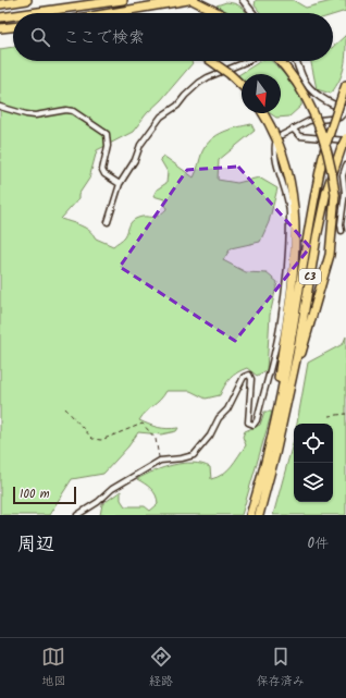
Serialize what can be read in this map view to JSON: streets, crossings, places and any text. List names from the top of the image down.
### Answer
{
  "streets": {
    "highway": ["C3"]
  },
  "scale_bar": "100 m",
  "north": "bottom",
  "page": {
    "search": "ここで検索",
    "scale": "100 m",
    "heading": ["周辺", "0件"],
    "nav": ["地図", "経路", "保存済み"]
  }
}
